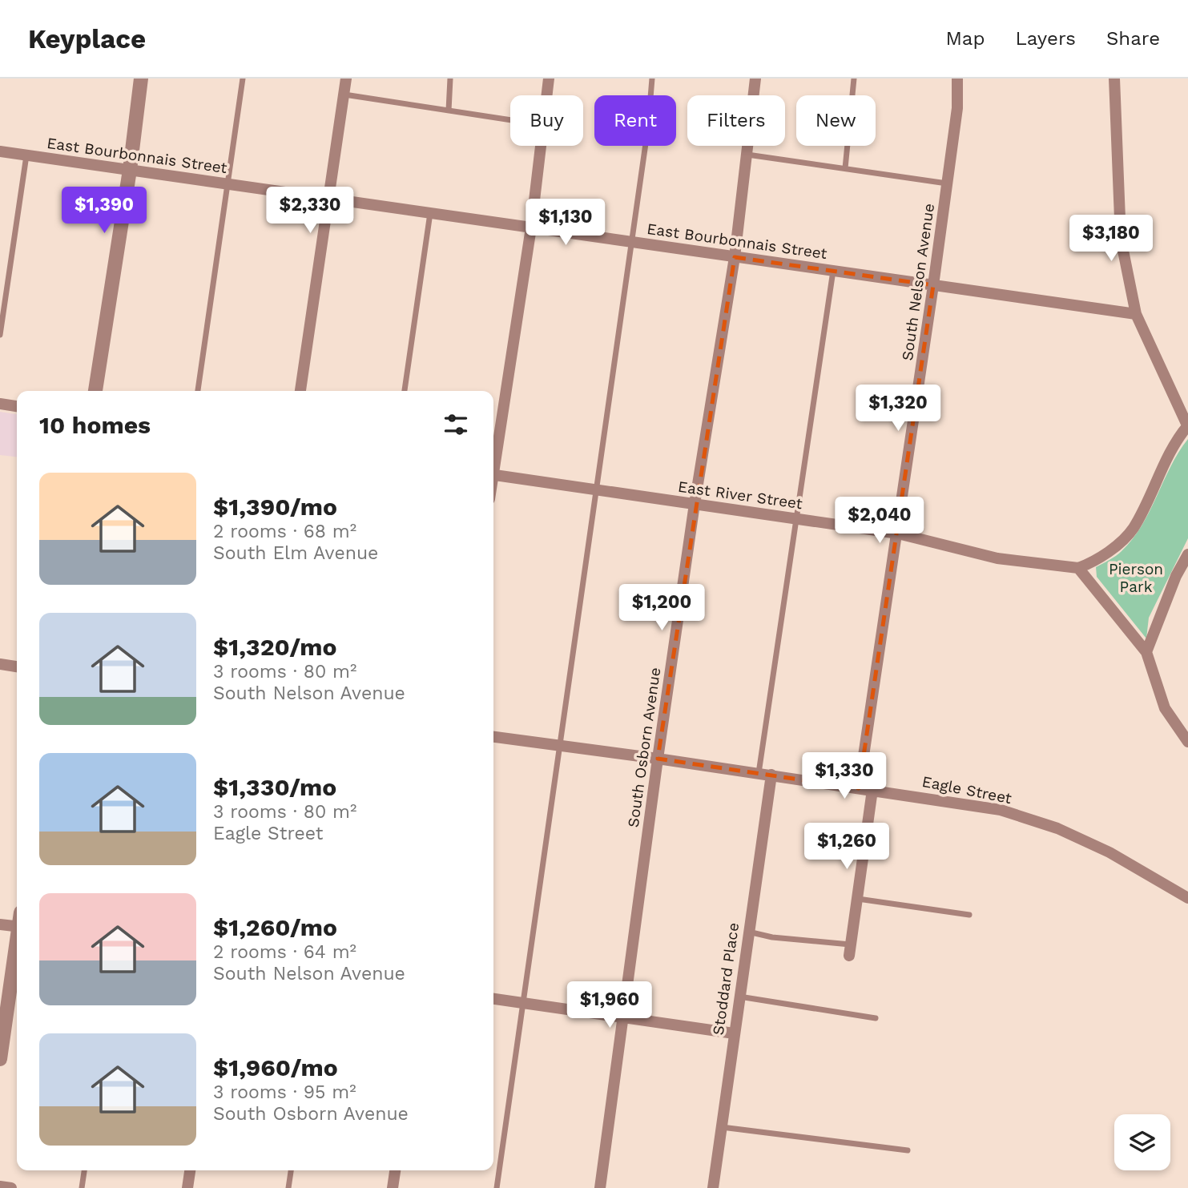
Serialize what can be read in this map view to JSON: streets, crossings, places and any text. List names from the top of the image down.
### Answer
{
  "streets": {
    "street": [
      "East Bourbonnais Street",
      "South Nelson Avenue",
      "East River Street",
      "South Osborn Avenue",
      "Eagle Street",
      "Stoddard Place"
    ]
  },
  "crossings": [
    ["East Bourbonnais Street", "South Nelson Avenue"],
    ["East Bourbonnais Street", "South Osborn Avenue"],
    ["South Nelson Avenue", "East River Street"],
    ["South Nelson Avenue", "Eagle Street"],
    ["East River Street", "South Osborn Avenue"],
    ["South Osborn Avenue", "Eagle Street"],
    ["Eagle Street", "Stoddard Place"]
  ],
  "parks": ["Pierson Park"],
  "page": {
    "header": "Keyplace",
    "nav": ["Map", "Layers", "Share"],
    "chip": [
      "Buy",
      "Rent",
      "Filters",
      "New"
    ],
    "price": [
      "$1,390",
      "$2,330",
      "$1,130",
      "$3,180",
      "$1,320",
      "$2,040",
      "$1,200",
      "$1,330",
      "$1,260",
      "$1,960"
    ],
    "heading": "10 homes",
    "list": [
      {
        "name": "$1,390/mo",
        "note": "2 rooms · 68 m² · South Elm Avenue"
      },
      {
        "name": "$1,320/mo",
        "note": "3 rooms · 80 m² · South Nelson Avenue"
      },
      {
        "name": "$1,330/mo",
        "note": "3 rooms · 80 m² · Eagle Street"
      },
      {
        "name": "$1,260/mo",
        "note": "2 rooms · 64 m² · South Nelson Avenue"
      },
      {
        "name": "$1,960/mo",
        "note": "3 rooms · 95 m² · South Osborn Avenue"
      }
    ]
  }
}
